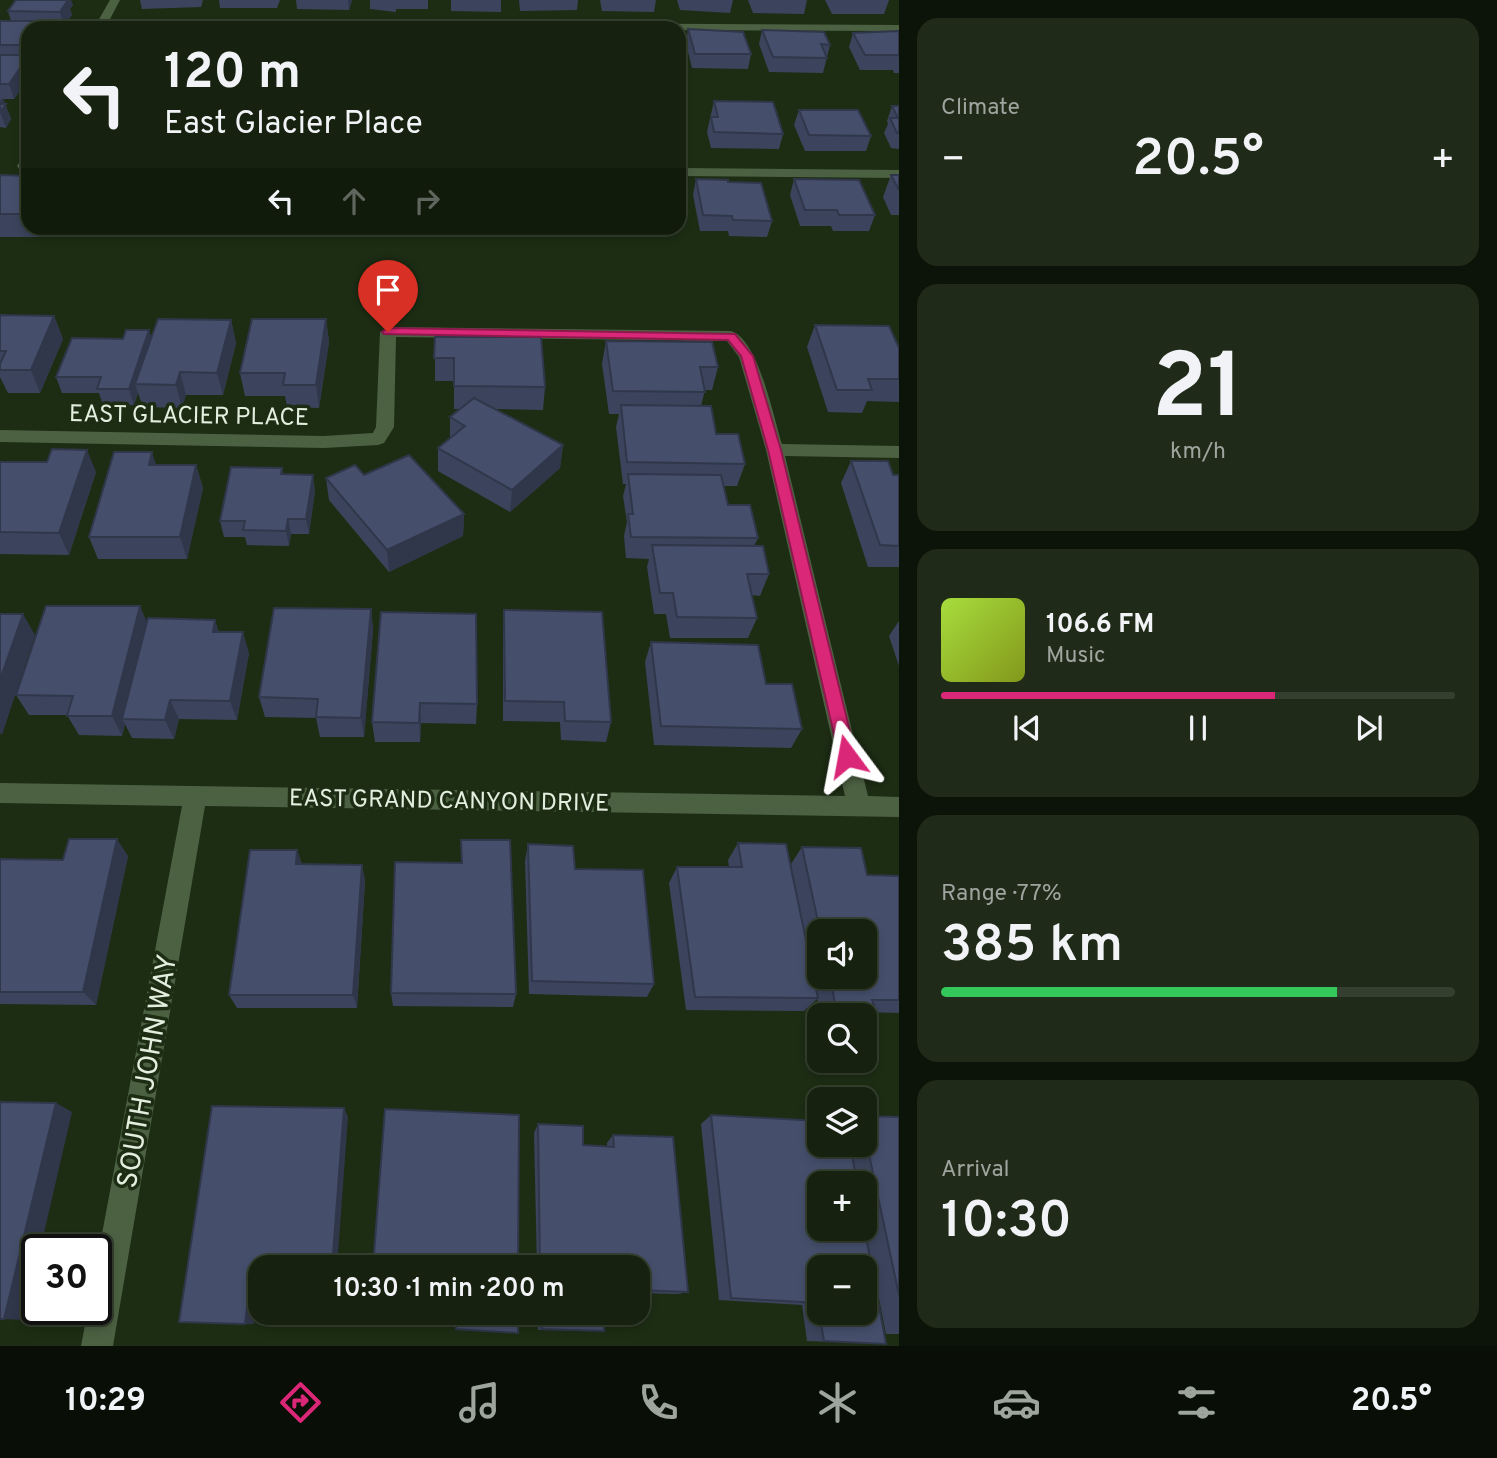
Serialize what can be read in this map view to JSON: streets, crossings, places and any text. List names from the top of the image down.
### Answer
{
  "streets": {
    "street": ["EAST GLACIER PLACE", "EAST GRAND CANYON DRIVE", "SOUTH JOHN WAY"]
  },
  "crossings": [
    ["EAST GRAND CANYON DRIVE", "SOUTH JOHN WAY"]
  ],
  "page": {
    "tile": [
      "Climate",
      ["21", "km/h"],
      ["Range · 77%", "385 km"],
      ["Arrival", "10:30"]
    ],
    "turn": ["120 m", "East Glacier Place"],
    "heat": ["−", "20.5°", "+"],
    "song": ["106.6 FM", "Music"],
    "map_buttons": ["+", "−"],
    "limit": "30",
    "trip": "10:30 · 1 min · 200 m",
    "tabs": ["10:29", "20.5°"]
  }
}
